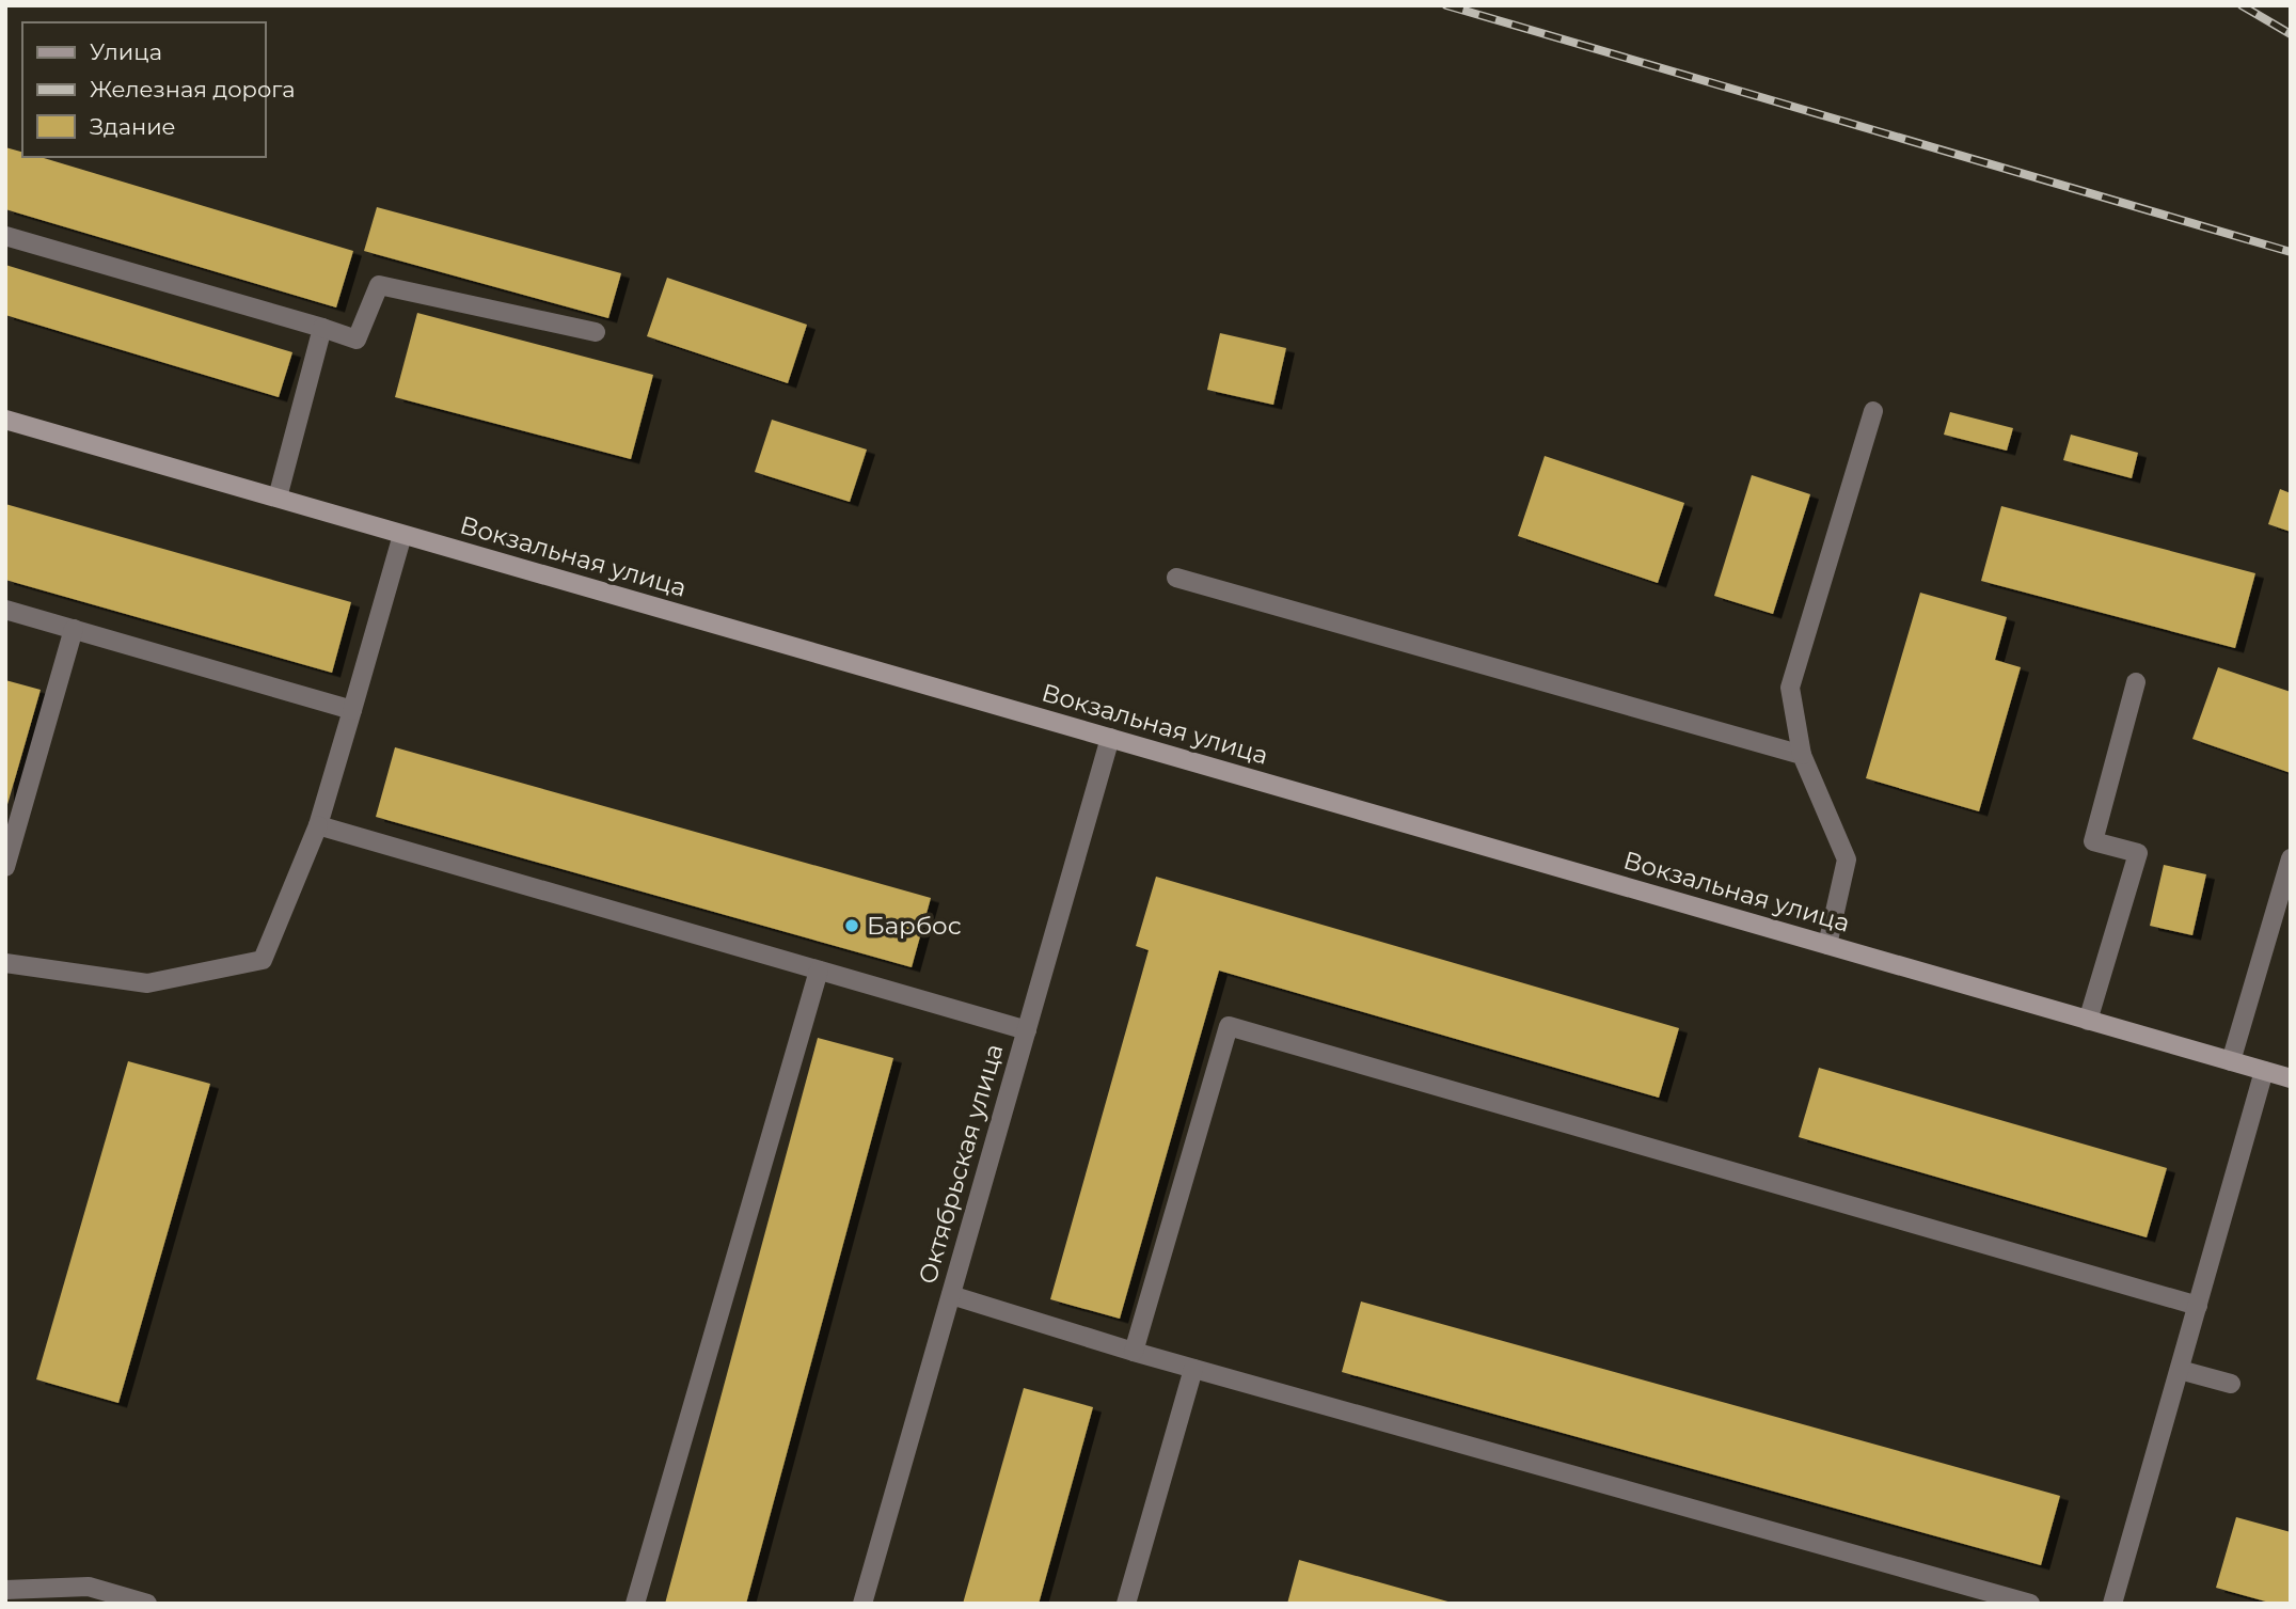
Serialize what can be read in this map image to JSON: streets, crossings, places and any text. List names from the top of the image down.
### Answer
{
  "streets": {
    "main road": ["Вокзальная улица"],
    "street": ["Октябрьская улица"]
  },
  "crossings": [
    ["Вокзальная улица", "Октябрьская улица"]
  ],
  "places": ["Барбос"],
  "legend": ["Улица", "Железная дорога", "Здание"]
}
